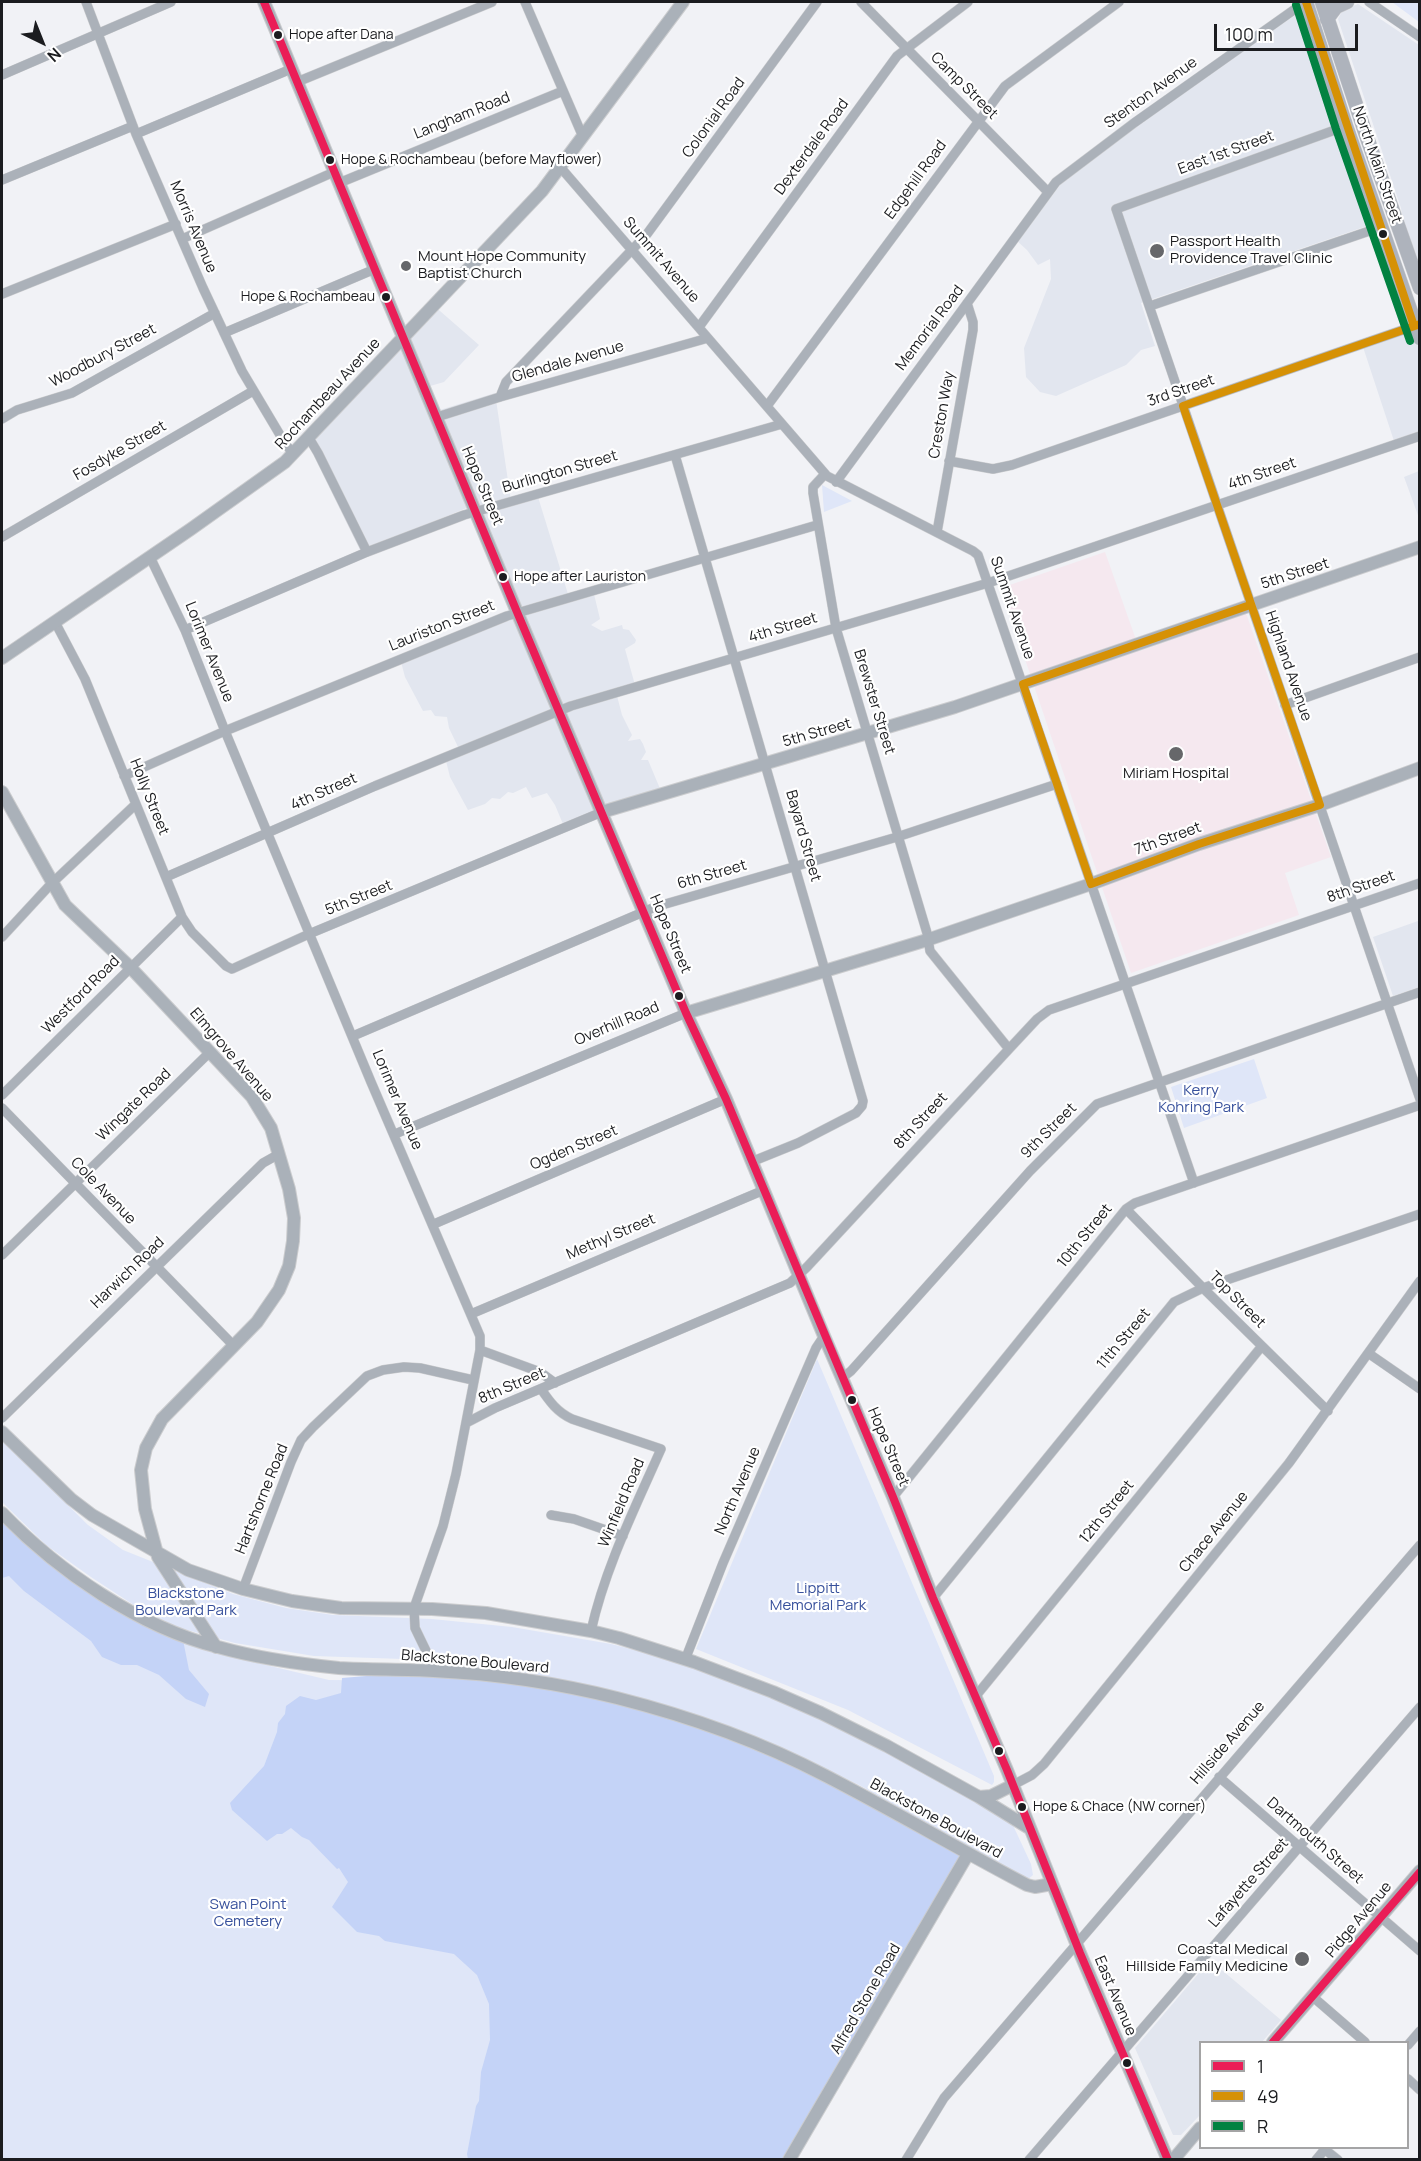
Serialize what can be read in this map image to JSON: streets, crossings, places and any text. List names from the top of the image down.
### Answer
{
  "streets": {
    "main road": [
      "North Main Street",
      "Rochambeau Avenue",
      "Hope Street",
      "5th Street",
      "7th Street",
      "Overhill Road",
      "Elmgrove Avenue",
      "Blackstone Boulevard",
      "Pidge Avenue",
      "East Avenue",
      "Alfred Stone Road"
    ],
    "street": [
      "Camp Street",
      "Stenton Avenue",
      "Langham Road",
      "Colonial Road",
      "Dexterdale Road",
      "East 1st Street",
      "Edgehill Road",
      "Morris Avenue",
      "Summit Avenue",
      "Memorial Road",
      "Woodbury Street",
      "Glendale Avenue",
      "3rd Street",
      "Creston Way",
      "Fosdyke Street",
      "Burlington Street",
      "4th Street",
      "Lauriston Street",
      "Lorimer Avenue",
      "Highland Avenue",
      "Brewster Street",
      "Holly Street",
      "Bayard Street",
      "6th Street",
      "8th Street",
      "Westford Road",
      "Wingate Road",
      "9th Street",
      "Ogden Street",
      "Cole Avenue",
      "10th Street",
      "Methyl Street",
      "Harwich Road",
      "Top Street",
      "11th Street",
      "North Avenue",
      "Hartshorne Road",
      "Winfield Road",
      "12th Street",
      "Chace Avenue",
      "Hillside Avenue",
      "Dartmouth Street",
      "Lafayette Street"
    ]
  },
  "crossings": [
    ["Camp Street", "Stenton Avenue"],
    ["Camp Street", "Dexterdale Road"],
    ["Camp Street", "Edgehill Road"],
    ["Camp Street", "Memorial Road"],
    ["Stenton Avenue", "North Main Street"],
    ["Stenton Avenue", "Memorial Road"],
    ["Langham Road", "Morris Avenue"],
    ["Langham Road", "Hope Street"],
    ["Colonial Road", "Summit Avenue"],
    ["Colonial Road", "Glendale Avenue"],
    ["Dexterdale Road", "Summit Avenue"],
    ["East 1st Street", "North Main Street"],
    ["East 1st Street", "Highland Avenue"],
    ["North Main Street", "3rd Street"],
    ["Edgehill Road", "Summit Avenue"],
    ["Morris Avenue", "Woodbury Street"],
    ["Morris Avenue", "Rochambeau Avenue"],
    ["Morris Avenue", "Fosdyke Street"],
    ["Summit Avenue", "Memorial Road"],
    ["Summit Avenue", "Glendale Avenue"],
    ["Summit Avenue", "Rochambeau Avenue"],
    ["Summit Avenue", "Creston Way"],
    ["Summit Avenue", "Burlington Street"],
    ["Summit Avenue", "4th Street"],
    ["Summit Avenue", "5th Street"],
    ["Summit Avenue", "Brewster Street"],
    ["Summit Avenue", "7th Street"],
    ["Summit Avenue", "6th Street"],
    ["Summit Avenue", "8th Street"],
    ["Summit Avenue", "9th Street"],
    ["Summit Avenue", "10th Street"],
    ["Memorial Road", "Creston Way"],
    ["Glendale Avenue", "Hope Street"],
    ["3rd Street", "Creston Way"],
    ["3rd Street", "Highland Avenue"],
    ["Rochambeau Avenue", "Hope Street"],
    ["Rochambeau Avenue", "Lorimer Avenue"],
    ["Rochambeau Avenue", "Holly Street"],
    ["Burlington Street", "Hope Street"],
    ["Burlington Street", "Lorimer Avenue"],
    ["Burlington Street", "Bayard Street"],
    ["4th Street", "Hope Street"],
    ["4th Street", "Lorimer Avenue"],
    ["4th Street", "Highland Avenue"],
    ["4th Street", "Brewster Street"],
    ["4th Street", "Holly Street"],
    ["4th Street", "Bayard Street"],
    ["Hope Street", "5th Street"],
    ["Hope Street", "Lauriston Street"],
    ["Hope Street", "Bayard Street"],
    ["Hope Street", "6th Street"],
    ["Hope Street", "8th Street"],
    ["Hope Street", "Overhill Road"],
    ["Hope Street", "9th Street"],
    ["Hope Street", "Ogden Street"],
    ["Hope Street", "10th Street"],
    ["Hope Street", "Methyl Street"],
    ["Hope Street", "11th Street"],
    ["Hope Street", "North Avenue"],
    ["Hope Street", "12th Street"],
    ["Hope Street", "Chace Avenue"],
    ["Hope Street", "Blackstone Boulevard"],
    ["Hope Street", "Hillside Avenue"],
    ["Hope Street", "East Avenue"],
    ["5th Street", "Lorimer Avenue"],
    ["5th Street", "Highland Avenue"],
    ["5th Street", "Brewster Street"],
    ["5th Street", "Holly Street"],
    ["5th Street", "Bayard Street"],
    ["Lauriston Street", "Lorimer Avenue"],
    ["Lauriston Street", "Brewster Street"],
    ["Lauriston Street", "Holly Street"],
    ["Lauriston Street", "Bayard Street"],
    ["Lorimer Avenue", "6th Street"],
    ["Lorimer Avenue", "8th Street"],
    ["Lorimer Avenue", "Overhill Road"],
    ["Lorimer Avenue", "Ogden Street"],
    ["Lorimer Avenue", "Methyl Street"],
    ["Lorimer Avenue", "Hartshorne Road"],
    ["Highland Avenue", "7th Street"],
    ["Highland Avenue", "8th Street"],
    ["Highland Avenue", "9th Street"],
    ["Brewster Street", "7th Street"],
    ["Brewster Street", "6th Street"],
    ["Brewster Street", "8th Street"],
    ["Brewster Street", "Overhill Road"],
    ["Holly Street", "Westford Road"],
    ["Bayard Street", "6th Street"],
    ["Bayard Street", "Overhill Road"],
    ["7th Street", "Overhill Road"],
    ["8th Street", "Winfield Road"],
    ["Westford Road", "Elmgrove Avenue"],
    ["Elmgrove Avenue", "Wingate Road"],
    ["Elmgrove Avenue", "Cole Avenue"],
    ["Elmgrove Avenue", "Harwich Road"],
    ["Elmgrove Avenue", "Blackstone Boulevard"],
    ["Wingate Road", "Cole Avenue"],
    ["Cole Avenue", "Harwich Road"],
    ["10th Street", "Top Street"],
    ["Top Street", "11th Street"],
    ["Top Street", "12th Street"],
    ["Top Street", "Chace Avenue"],
    ["Blackstone Boulevard", "Alfred Stone Road"],
    ["Hillside Avenue", "Dartmouth Street"],
    ["Hillside Avenue", "East Avenue"],
    ["Dartmouth Street", "Lafayette Street"],
    ["Dartmouth Street", "Pidge Avenue"],
    ["Lafayette Street", "East Avenue"]
  ],
  "parks": [
    "Kerry Kohring Park",
    "Lippitt Memorial Park",
    "Blackstone Boulevard Park",
    "Swan Point Cemetery"
  ],
  "places": [
    "Hope after Dana",
    "Hope & Rochambeau (before Mayflower)",
    "Passport Health Providence Travel Clinic",
    "Mount Hope Community Baptist Church",
    "Hope & Rochambeau",
    "Hope after Lauriston",
    "Miriam Hospital",
    "Hope & Chace (NW corner)",
    "Coastal Medical Hillside Family Medicine"
  ],
  "lines": ["transit line 1", "transit line 49", "transit line R"],
  "legend": ["1", "49", "R"],
  "scale_bar": "100 m",
  "north": "bottom right"
}
